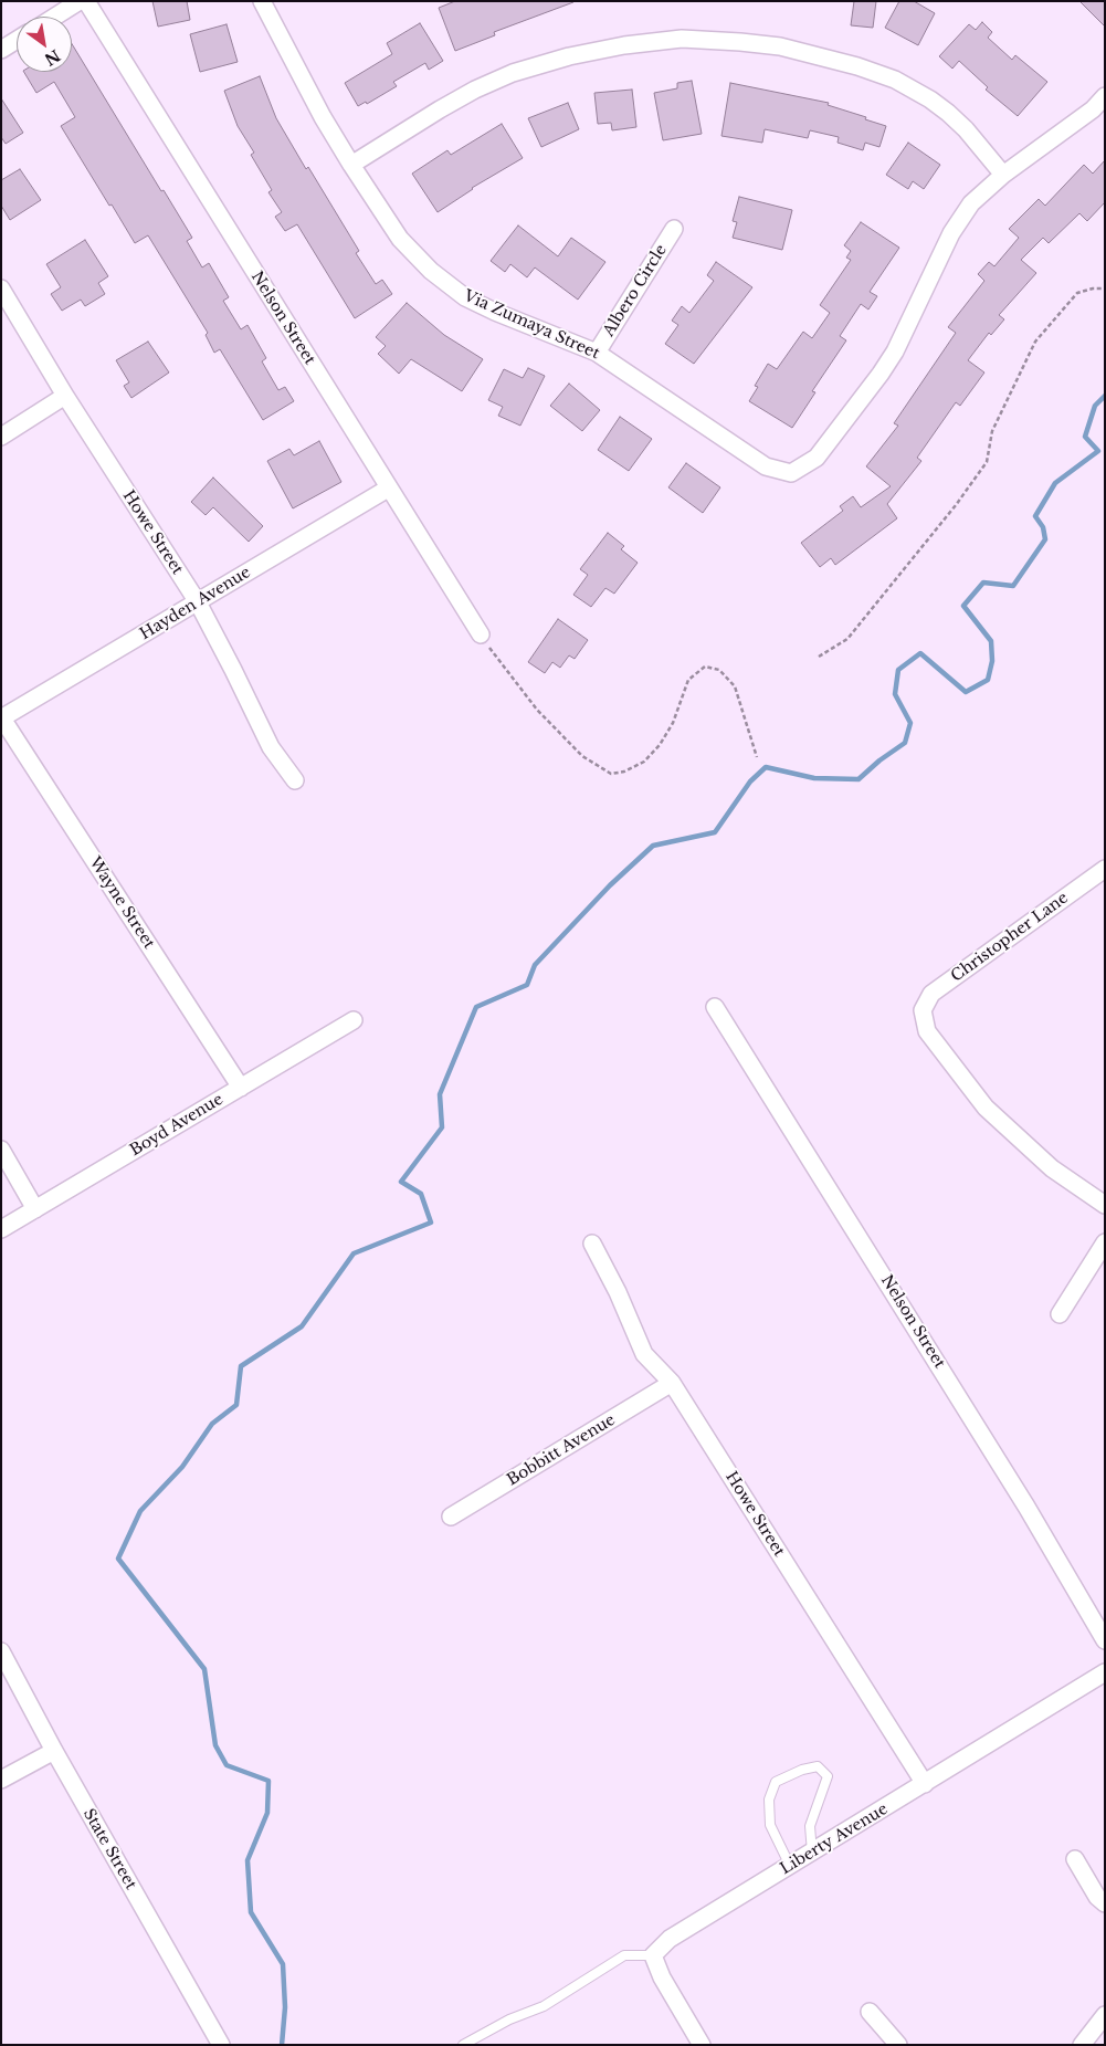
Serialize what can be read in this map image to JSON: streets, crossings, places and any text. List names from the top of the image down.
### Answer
{
  "streets": {
    "street": [
      "Albero Circle",
      "Nelson Street",
      "Via Zumaya Street",
      "Howe Street",
      "Hayden Avenue",
      "Wayne Street",
      "Christopher Lane",
      "Boyd Avenue",
      "Bobbitt Avenue",
      "Liberty Avenue",
      "State Street"
    ]
  },
  "crossings": [
    ["Albero Circle", "Via Zumaya Street"],
    ["Nelson Street", "Hayden Avenue"],
    ["Howe Street", "Hayden Avenue"],
    ["Howe Street", "Bobbitt Avenue"],
    ["Howe Street", "Liberty Avenue"],
    ["Hayden Avenue", "Wayne Street"],
    ["Wayne Street", "Boyd Avenue"]
  ],
  "north": "bottom right"
}
